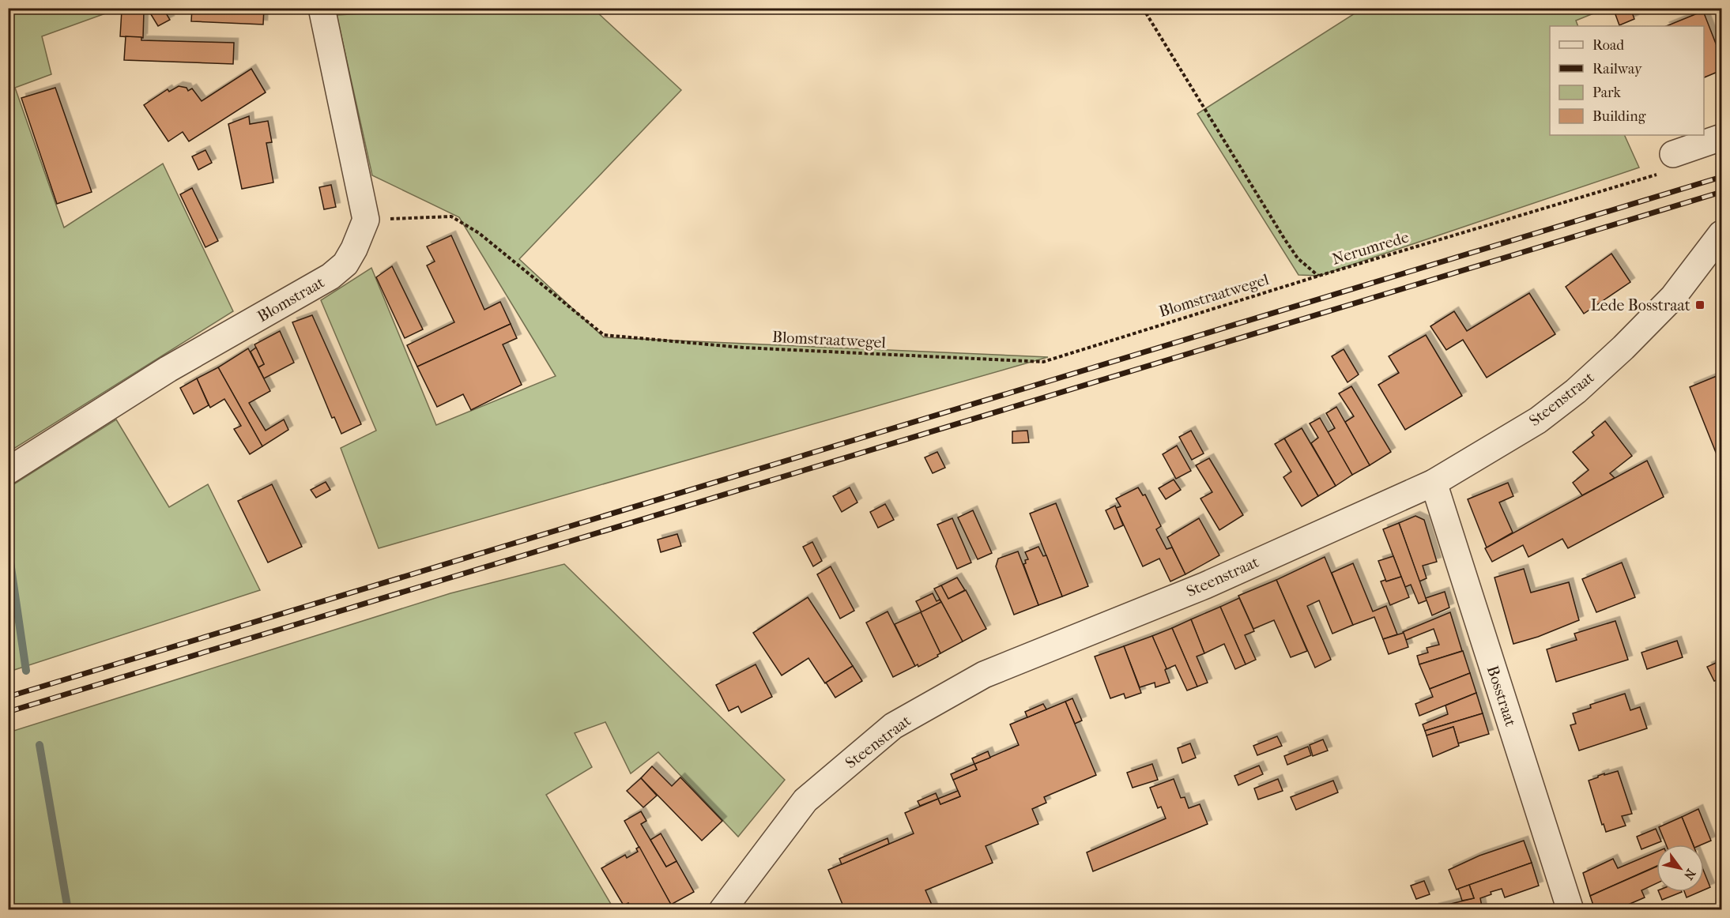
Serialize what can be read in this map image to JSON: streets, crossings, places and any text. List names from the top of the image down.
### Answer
{
  "streets": {
    "street": ["Blomstraat", "Steenstraat", "Bosstraat"],
    "path": ["Nerumrede", "Blomstraatwegel"]
  },
  "crossings": [
    ["Nerumrede", "Blomstraatwegel"],
    ["Blomstraatwegel", "Blomstraat"],
    ["Steenstraat", "Bosstraat"]
  ],
  "places": {
    "transit": ["Lede Bosstraat"]
  },
  "legend": [
    "Road",
    "Railway",
    "Park",
    "Building"
  ],
  "north": "bottom right"
}
